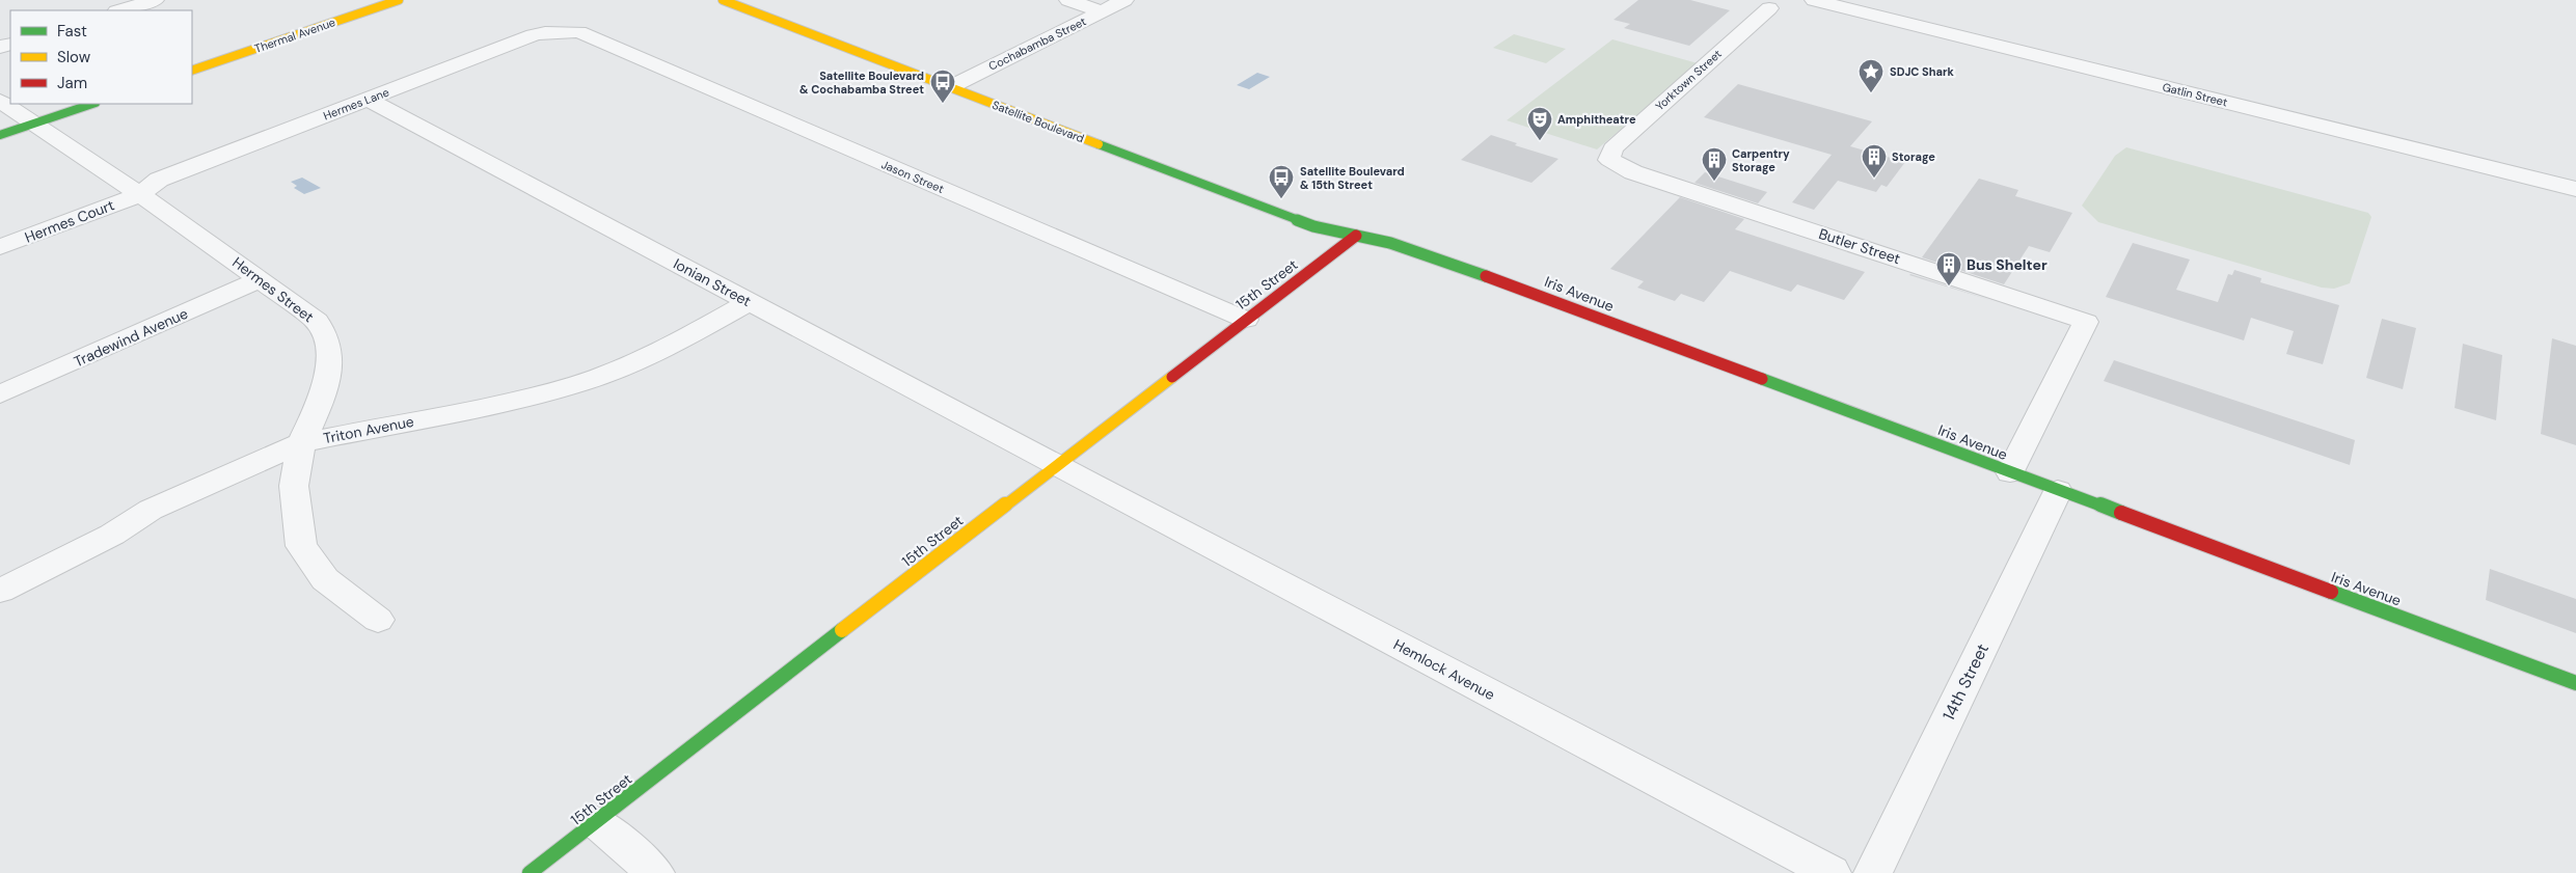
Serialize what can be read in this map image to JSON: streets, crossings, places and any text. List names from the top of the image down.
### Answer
{
  "streets": {
    "street": [
      "Thermal Avenue",
      "Cochabamba Street",
      "Yorktown Street",
      "Gatlin Street",
      "Hermes Lane",
      "Satellite Boulevard",
      "Jason Street",
      "Hermes Court",
      "Butler Street",
      "Ionian Street",
      "15th Street",
      "Hermes Street",
      "Iris Avenue",
      "Tradewind Avenue",
      "Triton Avenue",
      "Hemlock Avenue",
      "14th Street"
    ]
  },
  "crossings": [
    ["Cochabamba Street", "Satellite Boulevard"],
    ["Yorktown Street", "Butler Street"],
    ["Hermes Lane", "Jason Street"],
    ["Hermes Lane", "Hermes Court"],
    ["Hermes Lane", "Ionian Street"],
    ["Hermes Lane", "Hermes Street"],
    ["Satellite Boulevard", "15th Street"],
    ["Satellite Boulevard", "Iris Avenue"],
    ["Jason Street", "15th Street"],
    ["Hermes Court", "Hermes Street"],
    ["Butler Street", "Iris Avenue"],
    ["Ionian Street", "15th Street"],
    ["Ionian Street", "Triton Avenue"],
    ["Ionian Street", "Hemlock Avenue"],
    ["15th Street", "Iris Avenue"],
    ["15th Street", "Hemlock Avenue"],
    ["Hermes Street", "Tradewind Avenue"],
    ["Hermes Street", "Triton Avenue"],
    ["Iris Avenue", "14th Street"]
  ],
  "places": {
    "place": ["SDJC Shark"],
    "bus stop": ["Satellite Boulevard & Cochabamba Street", "Satellite Boulevard & 15th Street"],
    "theatre": ["Amphitheatre"],
    "building": ["Storage", "Carpentry Storage", "Bus Shelter"]
  },
  "legend": ["Fast", "Slow", "Jam"]
}
